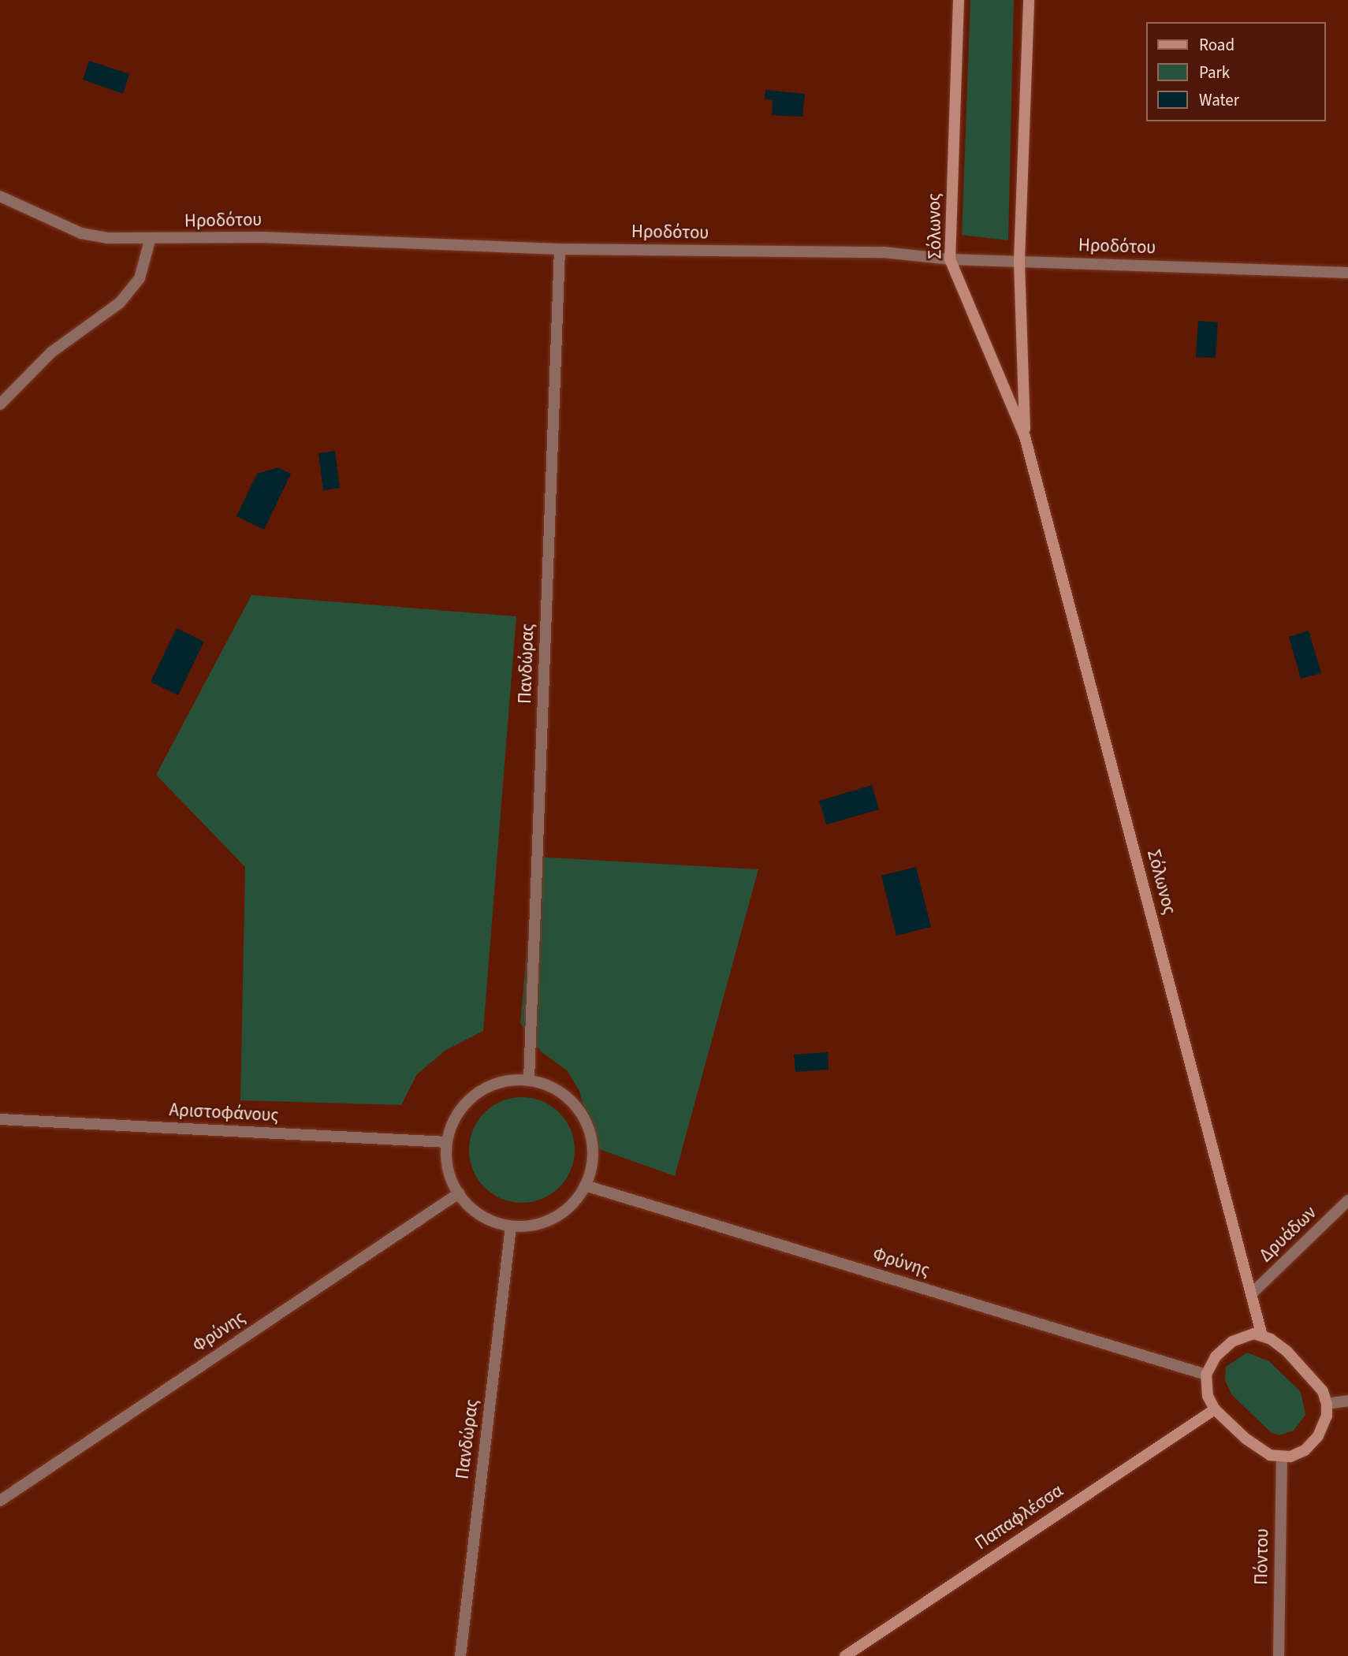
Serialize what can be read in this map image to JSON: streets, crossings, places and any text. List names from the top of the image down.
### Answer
{
  "streets": {
    "street": [
      "Ηροδότου",
      "Σόλωνος",
      "Πανδώρας",
      "Αριστοφάνους",
      "Δρυάδων",
      "Φρύνης",
      "Παπαφλέσσα",
      "Πόντου"
    ]
  },
  "crossings": [
    ["Ηροδότου", "Σόλωνος"],
    ["Ηροδότου", "Πανδώρας"],
    ["Σόλωνος", "Δρυάδων"],
    ["Σόλωνος", "Φρύνης"],
    ["Σόλωνος", "Παπαφλέσσα"],
    ["Σόλωνος", "Πόντου"],
    ["Πανδώρας", "Αριστοφάνους"],
    ["Πανδώρας", "Φρύνης"],
    ["Αριστοφάνους", "Φρύνης"],
    ["Φρύνης", "Παπαφλέσσα"],
    ["Φρύνης", "Πόντου"],
    ["Παπαφλέσσα", "Πόντου"]
  ],
  "legend": ["Road", "Park", "Water"]
}
